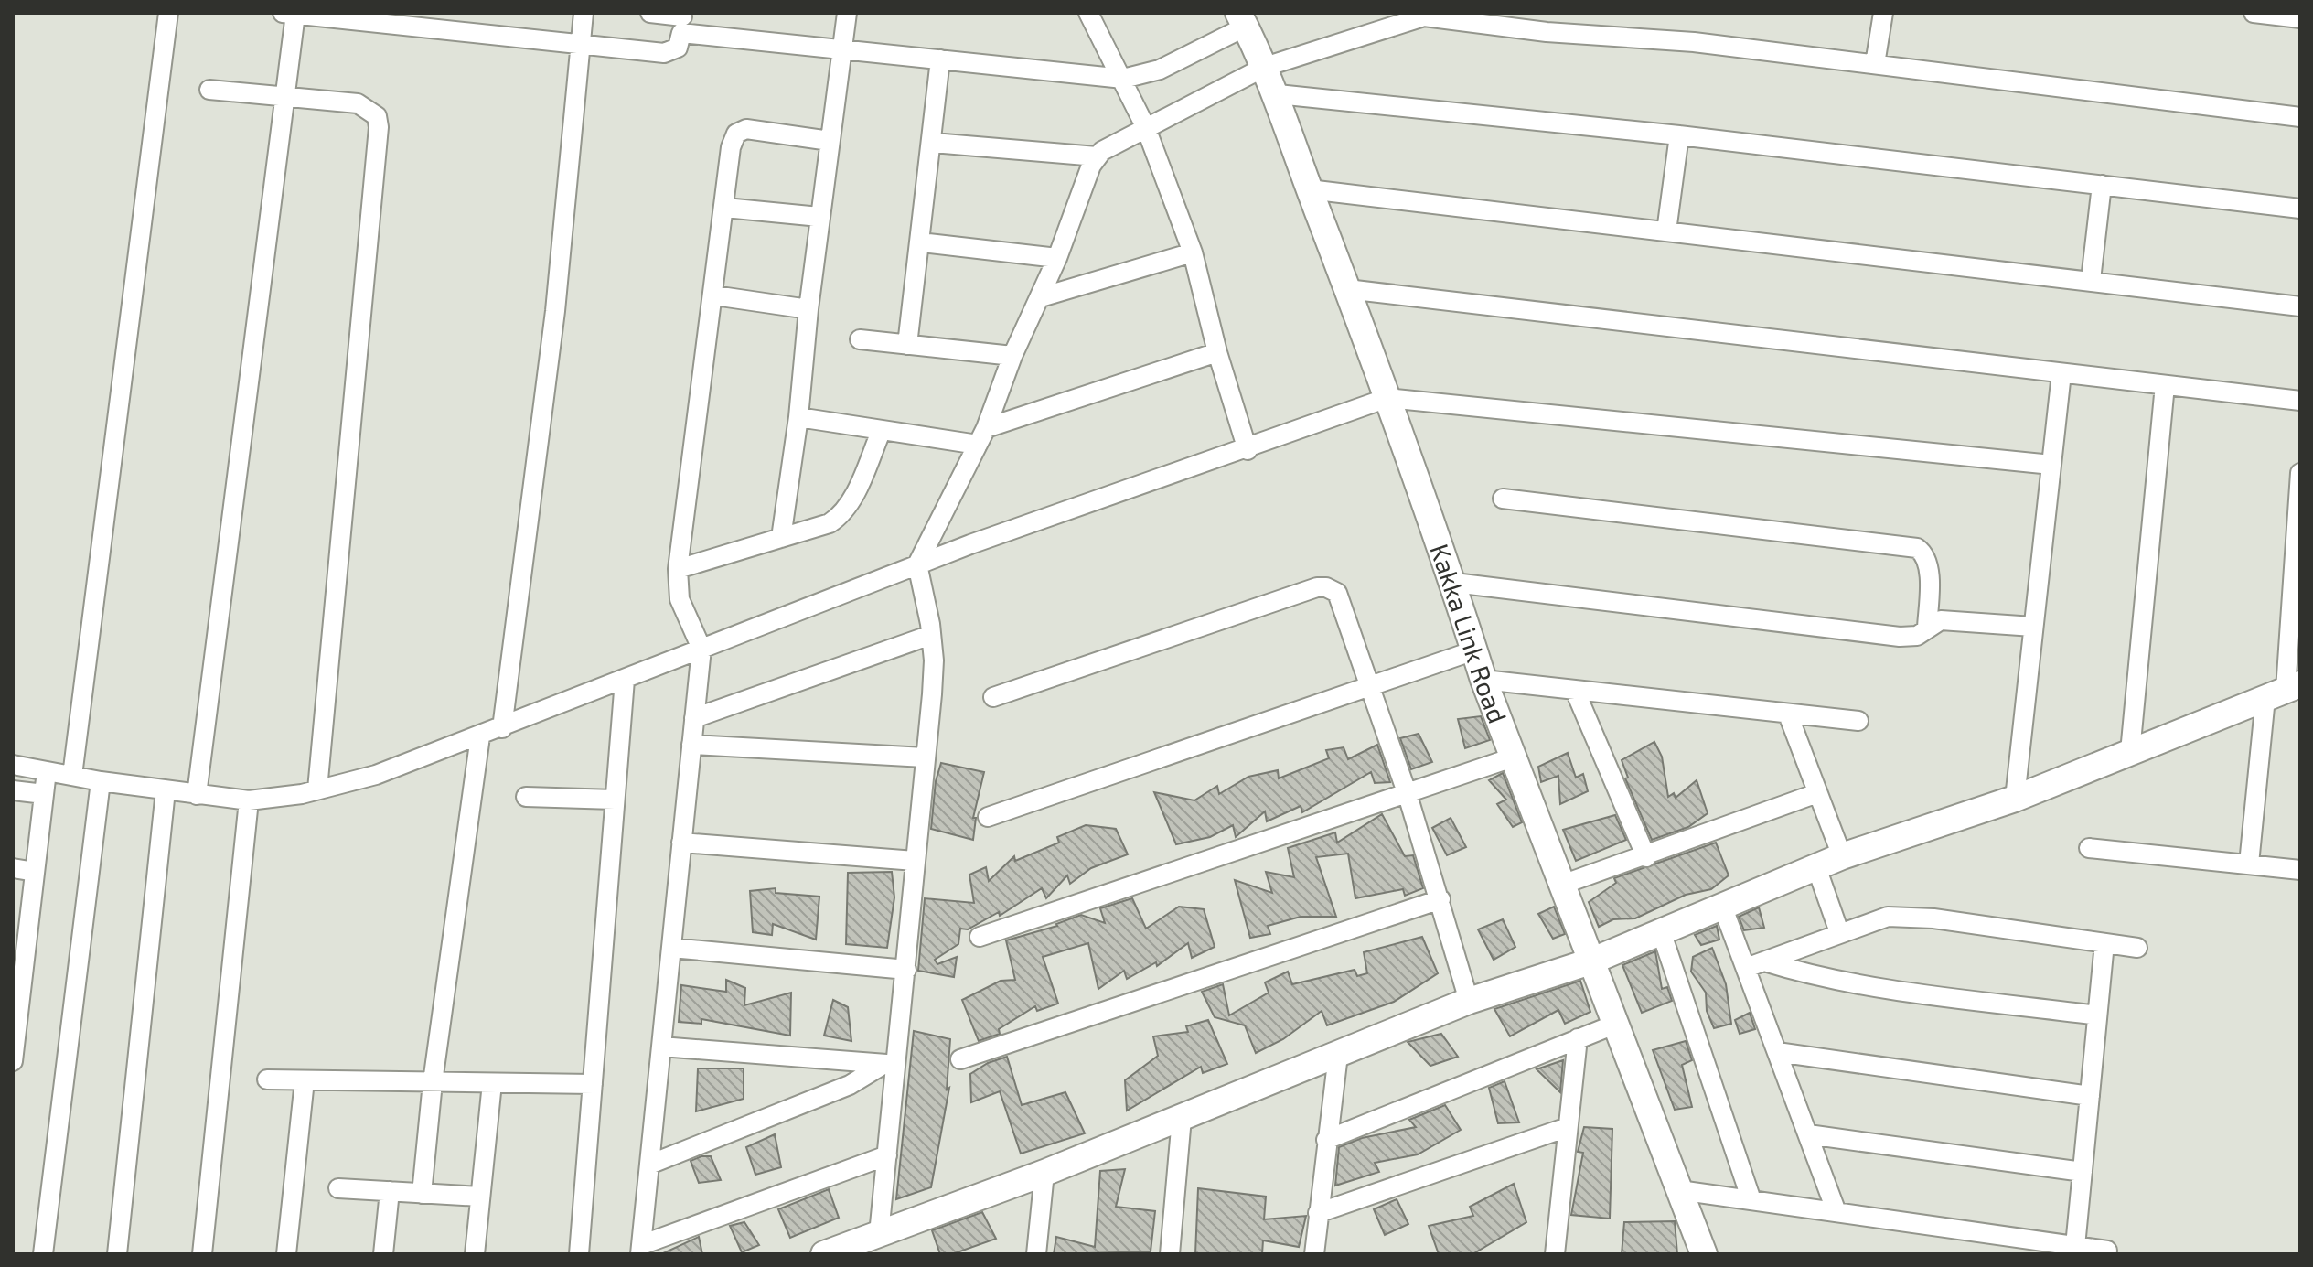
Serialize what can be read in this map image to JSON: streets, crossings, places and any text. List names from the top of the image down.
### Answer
{
  "streets": {
    "street": ["Kakka Link Road"]
  }
}
